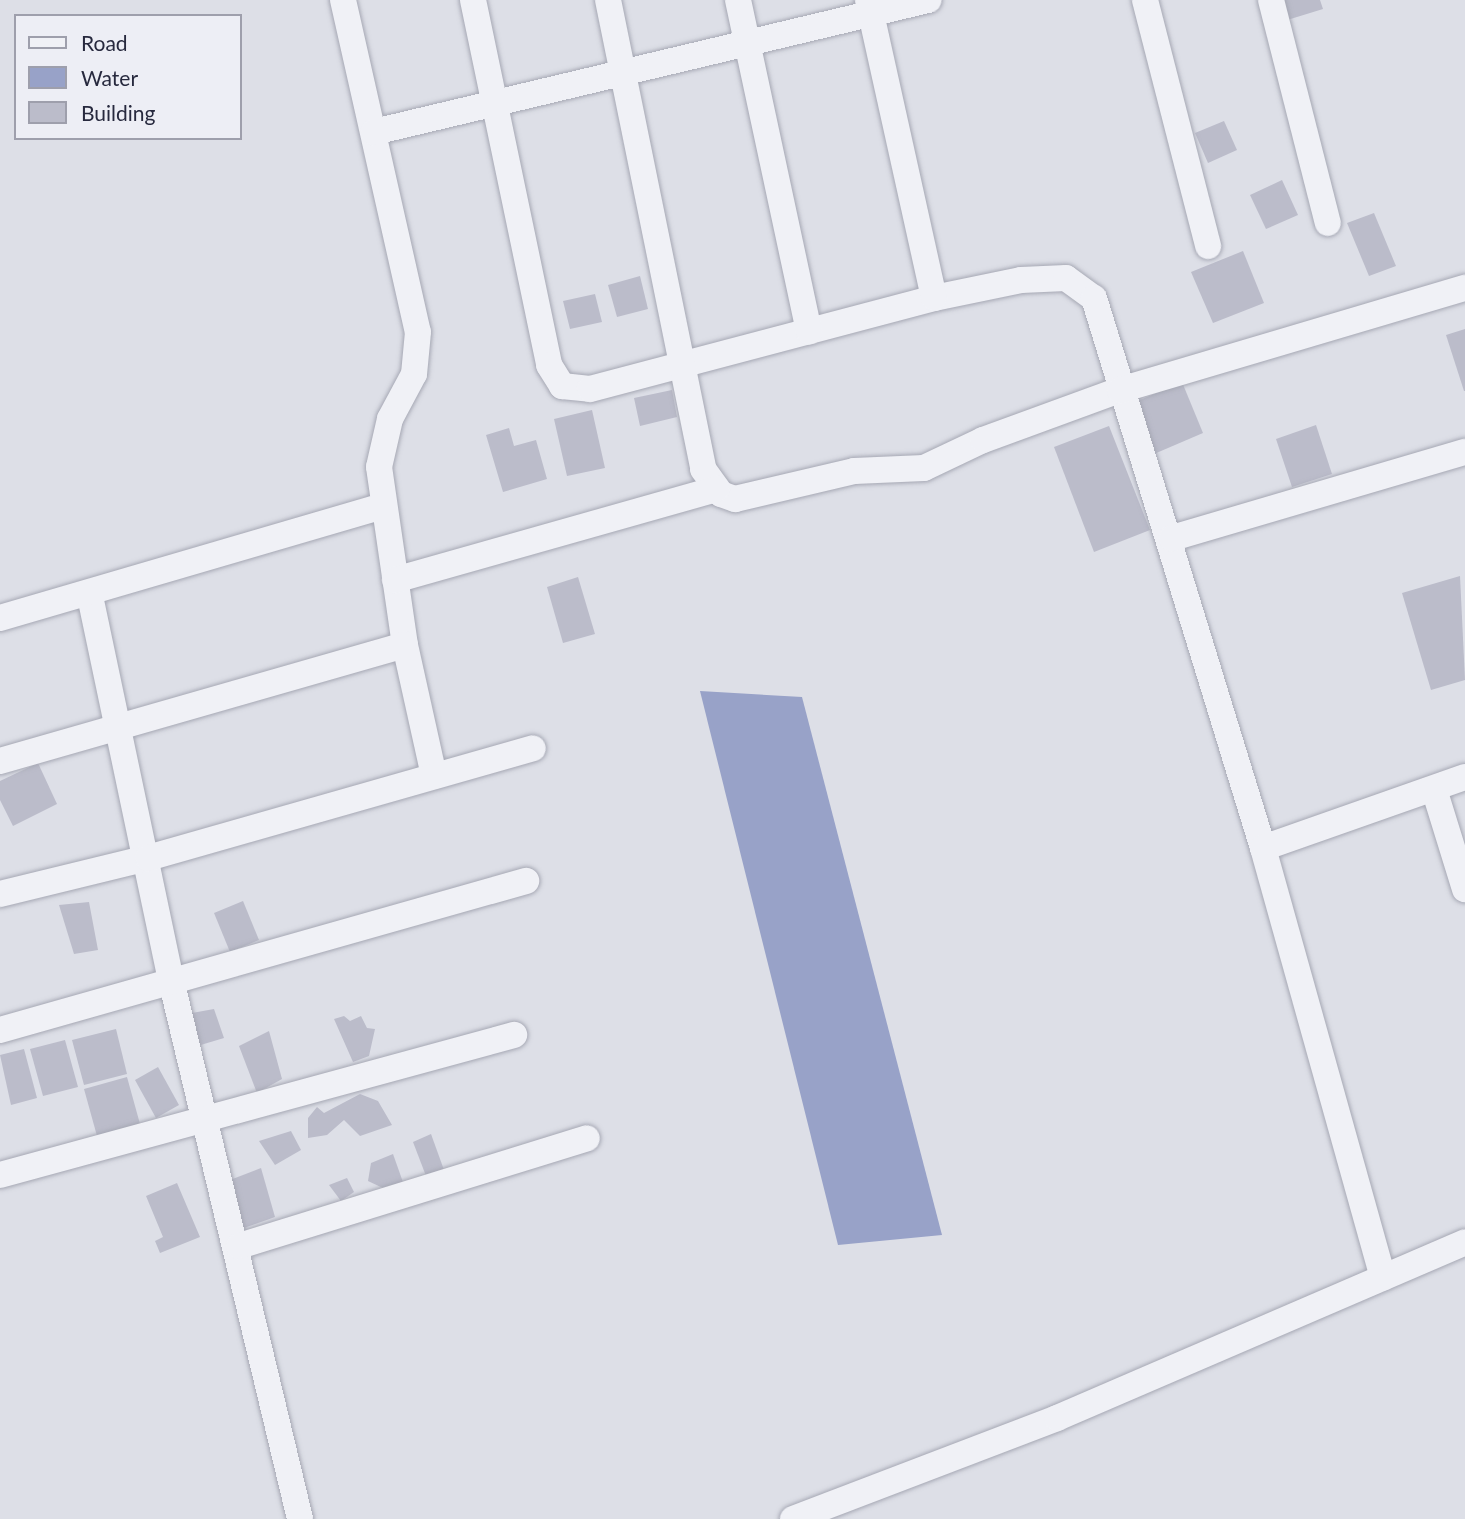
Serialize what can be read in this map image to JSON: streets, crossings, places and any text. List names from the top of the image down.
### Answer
{
  "legend": ["Road", "Water", "Building"]
}
